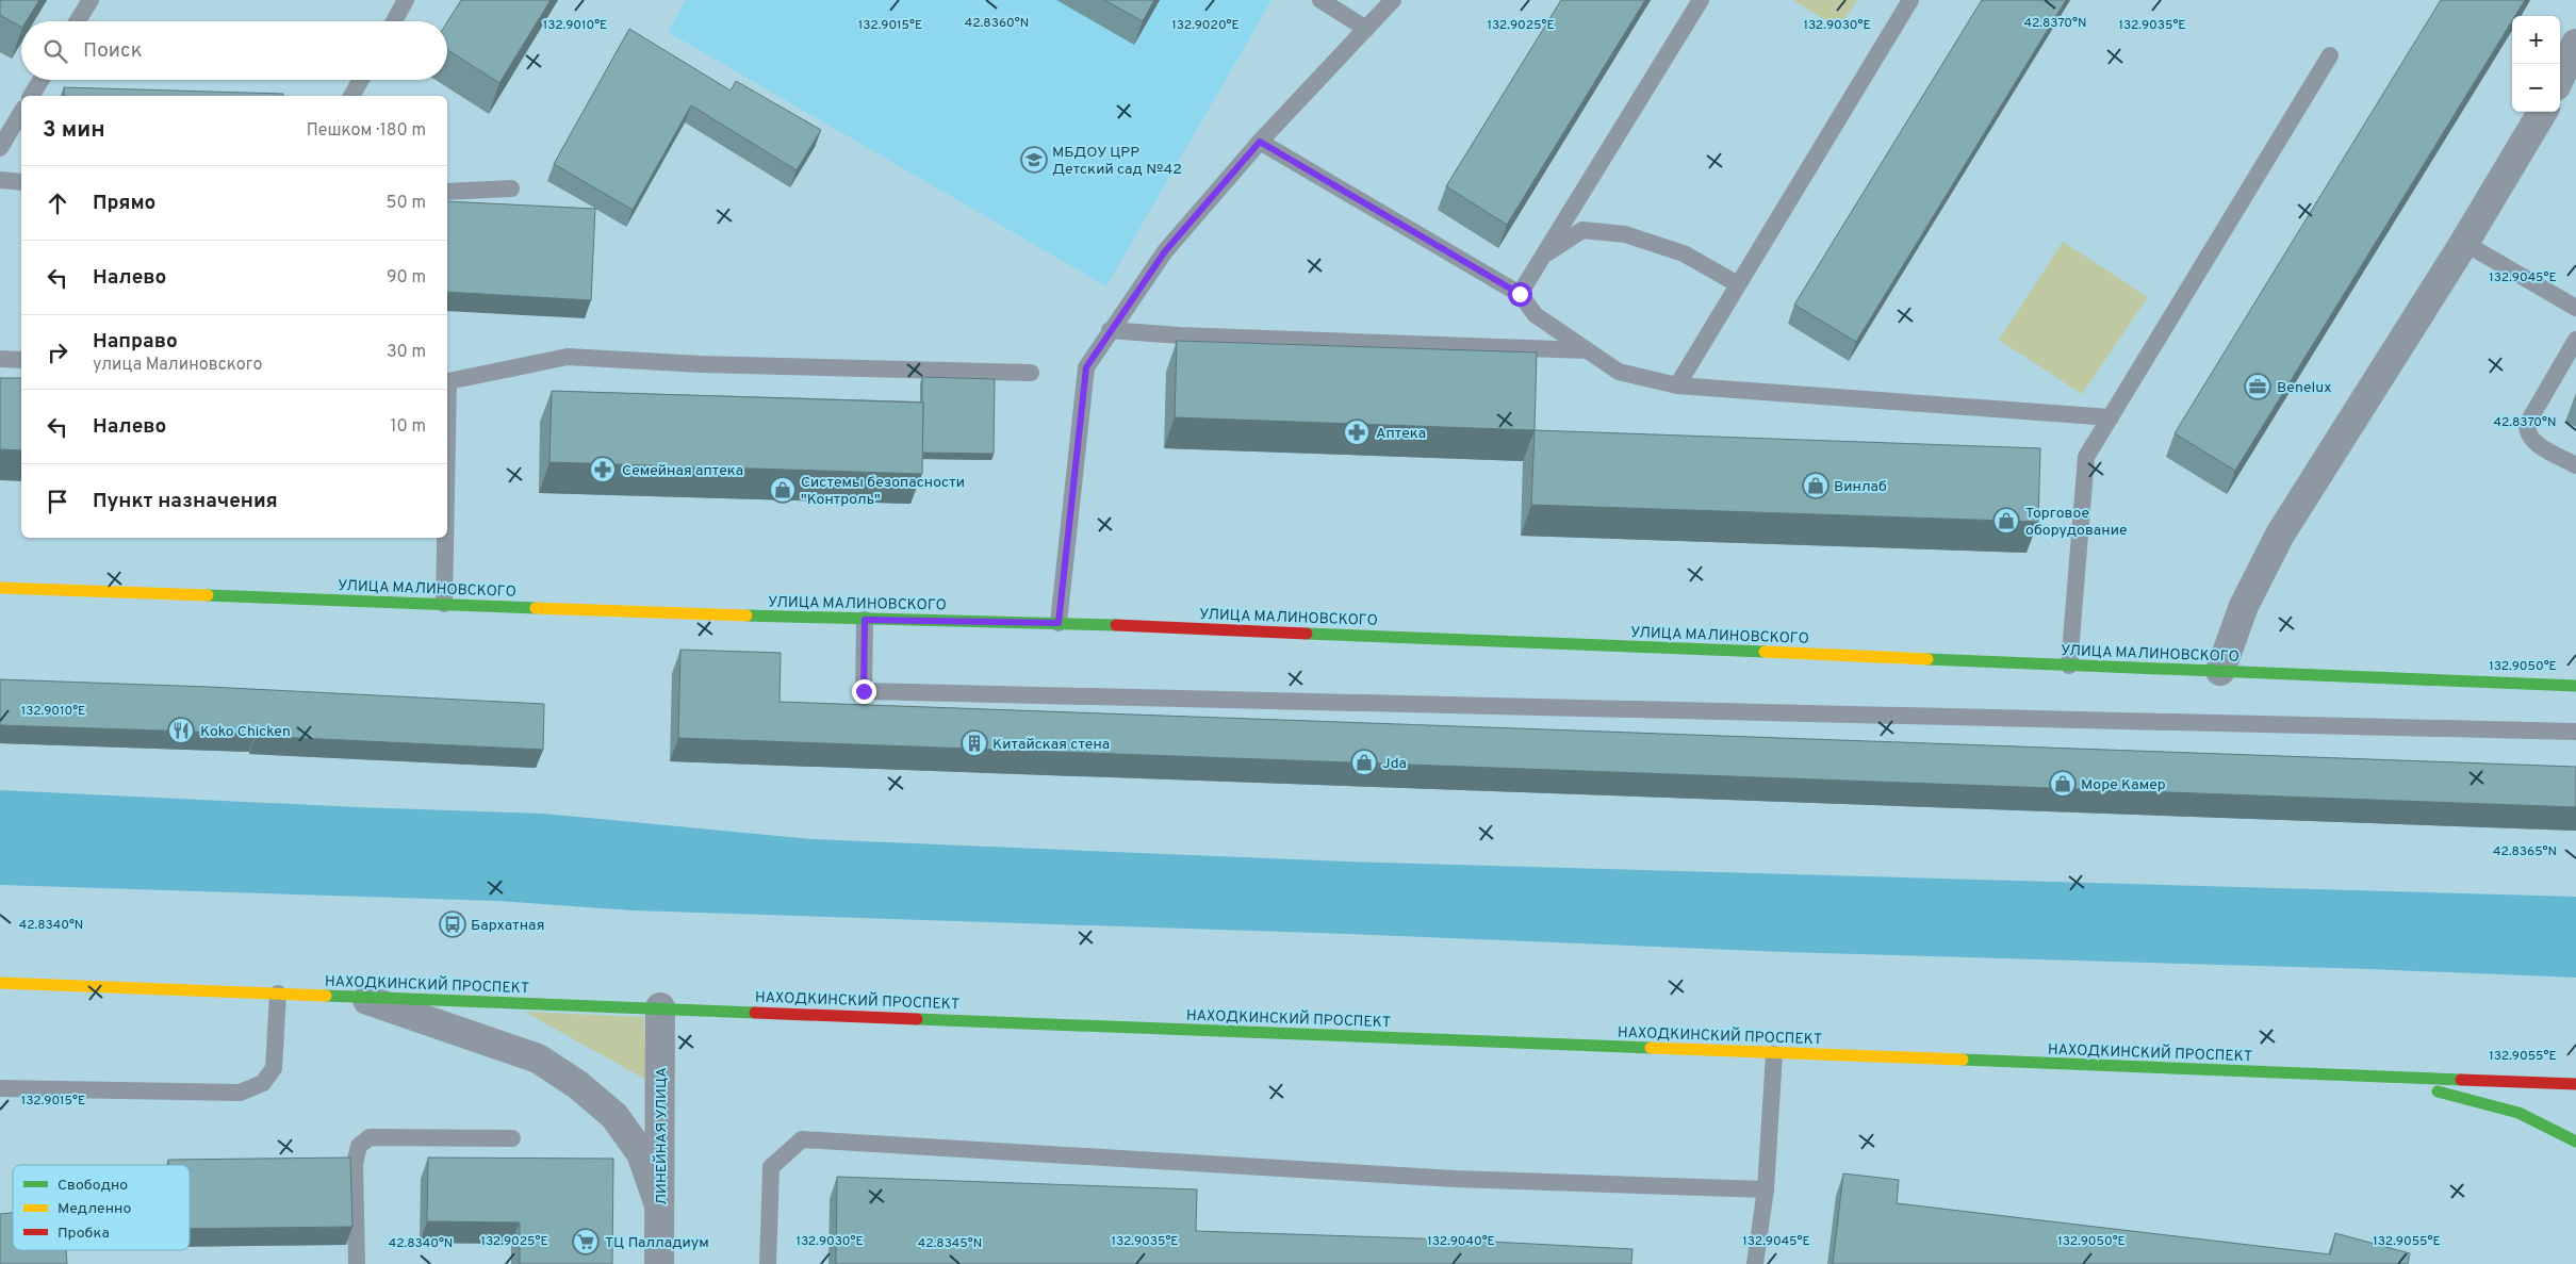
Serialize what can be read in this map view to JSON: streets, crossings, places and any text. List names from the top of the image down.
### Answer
{
  "streets": {
    "main road": ["УЛИЦА МАЛИНОВСКОГО", "НАХОДКИНСКИЙ ПРОСПЕКТ"],
    "street": ["ЛИНЕЙНАЯ УЛИЦА"]
  },
  "crossings": [
    ["НАХОДКИНСКИЙ ПРОСПЕКТ", "ЛИНЕЙНАЯ УЛИЦА"]
  ],
  "places": {
    "school or university": ["МБДОУ ЦРР Детский сад №42"],
    "office": ["Benelux"],
    "pharmacy": ["Аптека", "Семейная аптека"],
    "shop": [
      "Винлаб",
      "Системы безопасности \"Контроль\"",
      "Торговое оборудование",
      "Jda",
      "Море Камер"
    ],
    "restaurant": ["Koko Chicken"],
    "building": ["Китайская стена"],
    "bus stop": ["Бархатная"],
    "supermarket": ["ТЦ Палладиум"]
  },
  "legend": ["Свободно", "Медленно", "Пробка"],
  "page": {
    "map_buttons": ["+", "−"],
    "search": "Поиск",
    "heading": ["3 мин", "Пешком · 180 m"],
    "list": [
      ["Прямо", "50 m"],
      ["Налево", "90 m"],
      ["Направо", "улица Малиновского", "30 m"],
      ["Налево", "10 m"],
      "Пункт назначения"
    ]
  },
  "coordinates": [
    "42.8360°N",
    "42.8370°N",
    "132.9010°E",
    "132.9015°E",
    "132.9020°E",
    "132.9025°E",
    "132.9030°E",
    "132.9035°E",
    "132.9045°E",
    "132.9050°E",
    "42.8365°N",
    "42.8340°N",
    "132.9055°E",
    "132.9040°E",
    "42.8345°N"
  ]
}
